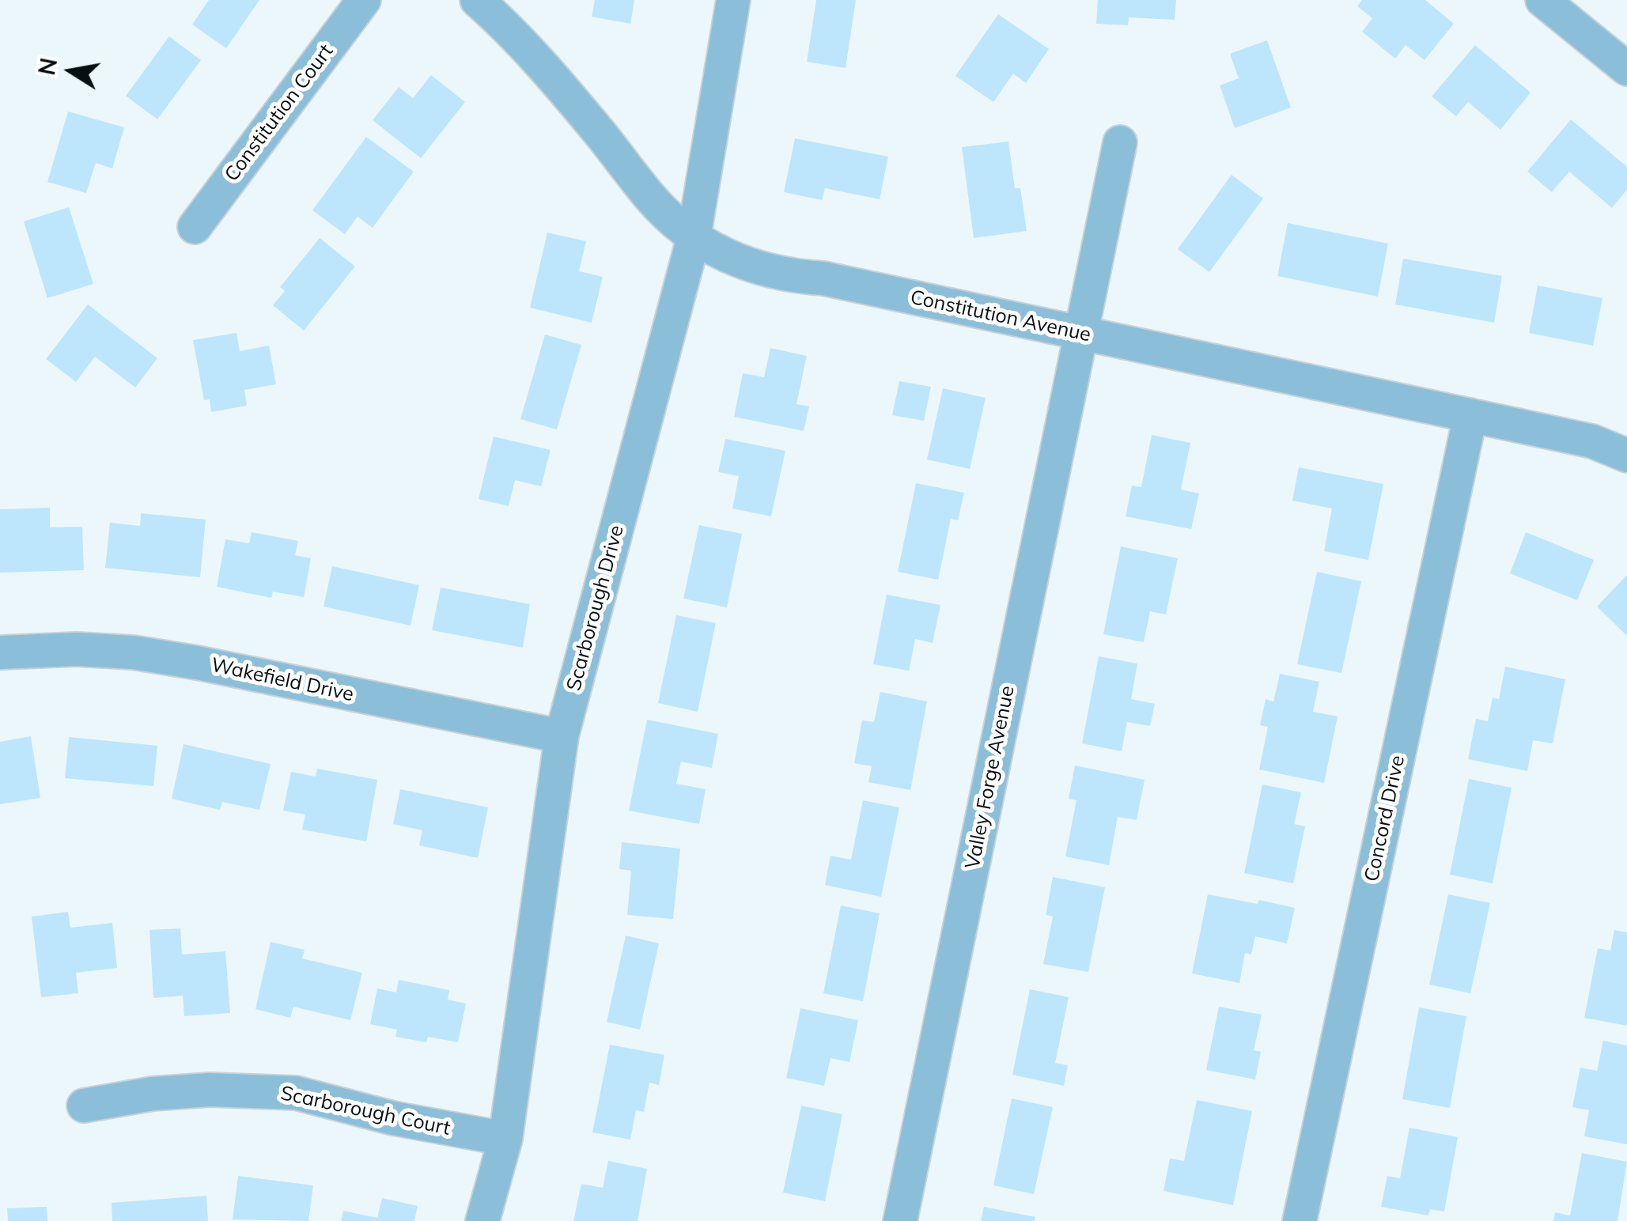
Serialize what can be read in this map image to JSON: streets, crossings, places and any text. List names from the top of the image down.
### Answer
{
  "streets": {
    "street": [
      "Constitution Court",
      "Constitution Avenue",
      "Scarborough Drive",
      "Wakefield Drive",
      "Valley Forge Avenue",
      "Concord Drive",
      "Scarborough Court"
    ]
  },
  "crossings": [
    ["Constitution Avenue", "Scarborough Drive"],
    ["Constitution Avenue", "Valley Forge Avenue"],
    ["Constitution Avenue", "Concord Drive"],
    ["Scarborough Drive", "Wakefield Drive"],
    ["Scarborough Drive", "Scarborough Court"]
  ],
  "north": "left"
}
